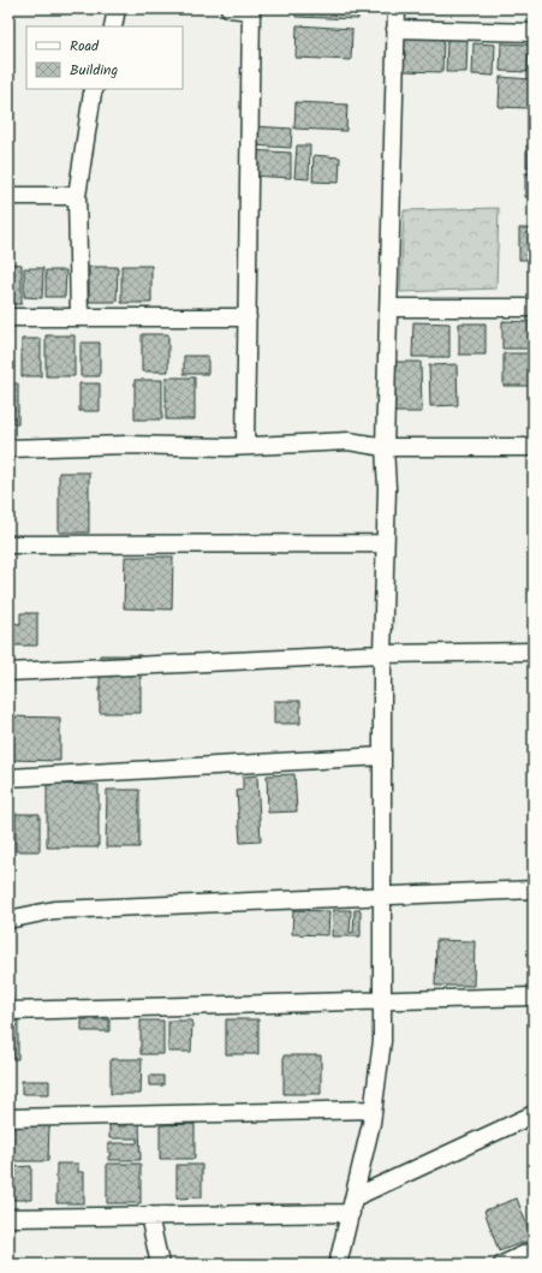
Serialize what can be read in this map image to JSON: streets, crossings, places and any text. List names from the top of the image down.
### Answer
{
  "legend": ["Road", "Building"]
}
